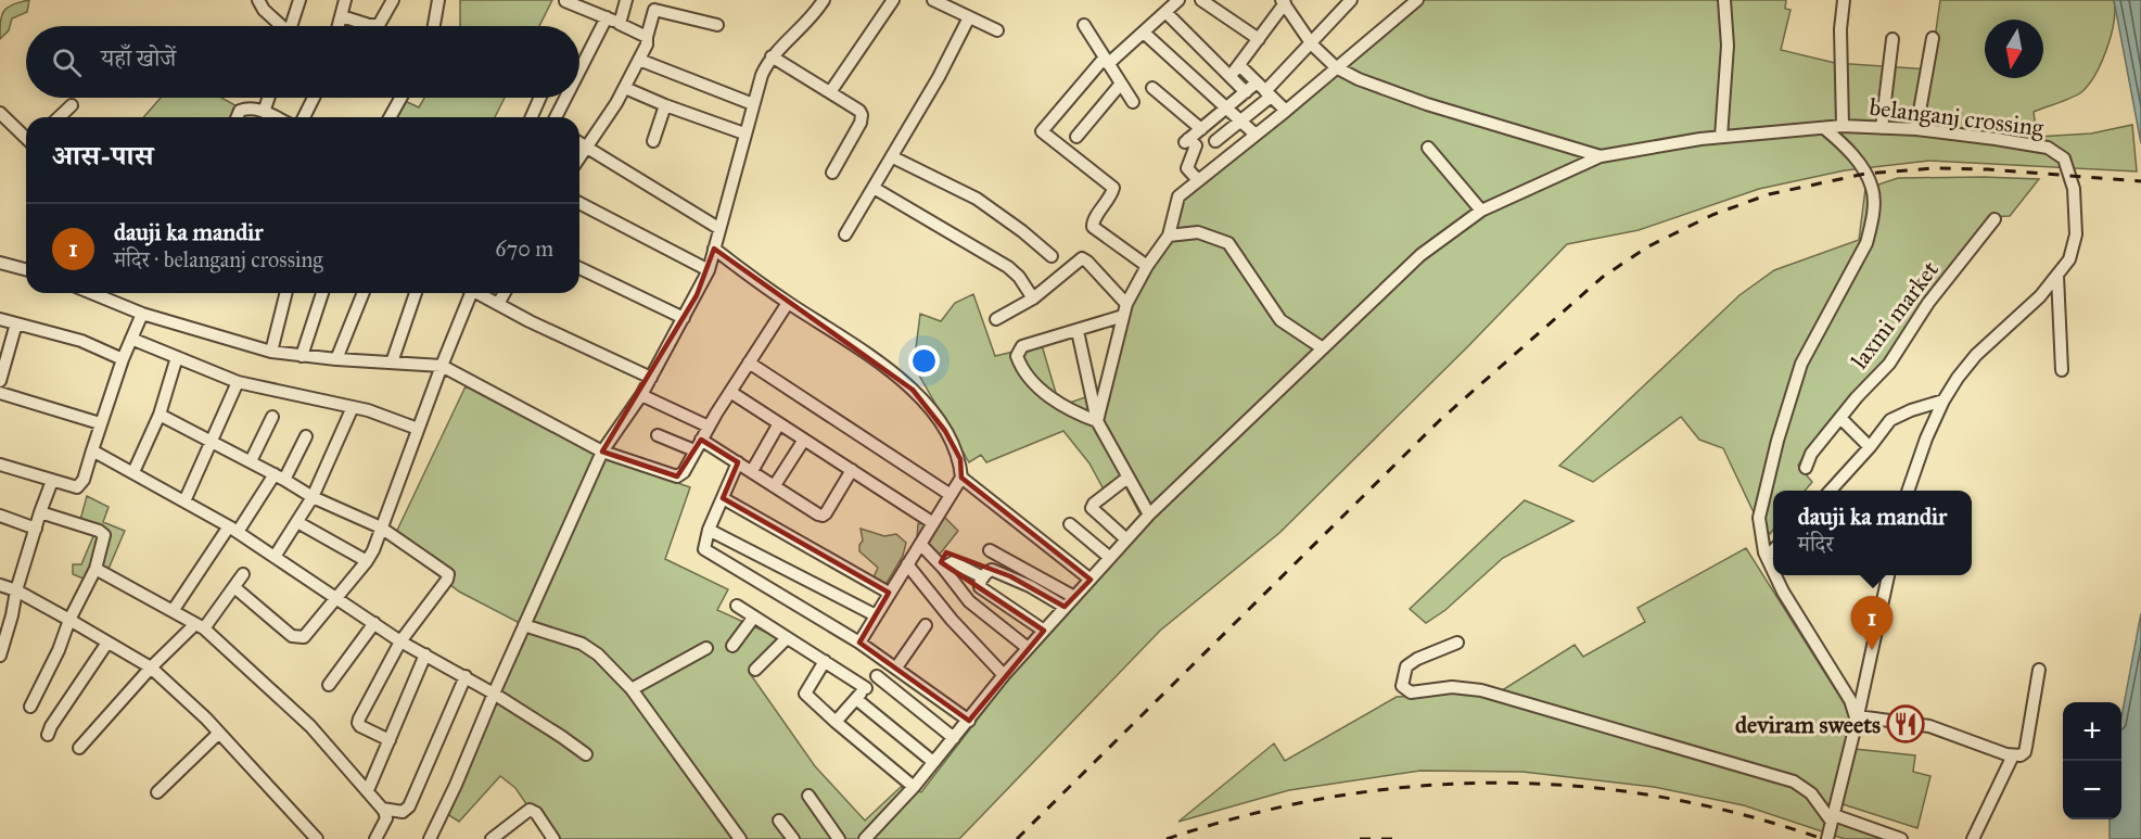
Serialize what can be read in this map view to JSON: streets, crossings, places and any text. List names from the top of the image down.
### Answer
{
  "streets": {
    "street": ["belanganj crossing", "laxmi market"]
  },
  "places": {
    "restaurant": ["deviram sweets"]
  },
  "north": "bottom",
  "page": {
    "search": "यहाँ खोजें",
    "heading": "आस-पास",
    "list": [
      {
        "mark": "1",
        "name": "dauji ka mandir",
        "note": "मंदिर · belanganj crossing",
        "value": "670 m"
      }
    ],
    "popup": ["dauji ka mandir", "मंदिर"],
    "pins": "1",
    "map_buttons": ["+", "−"]
  }
}
